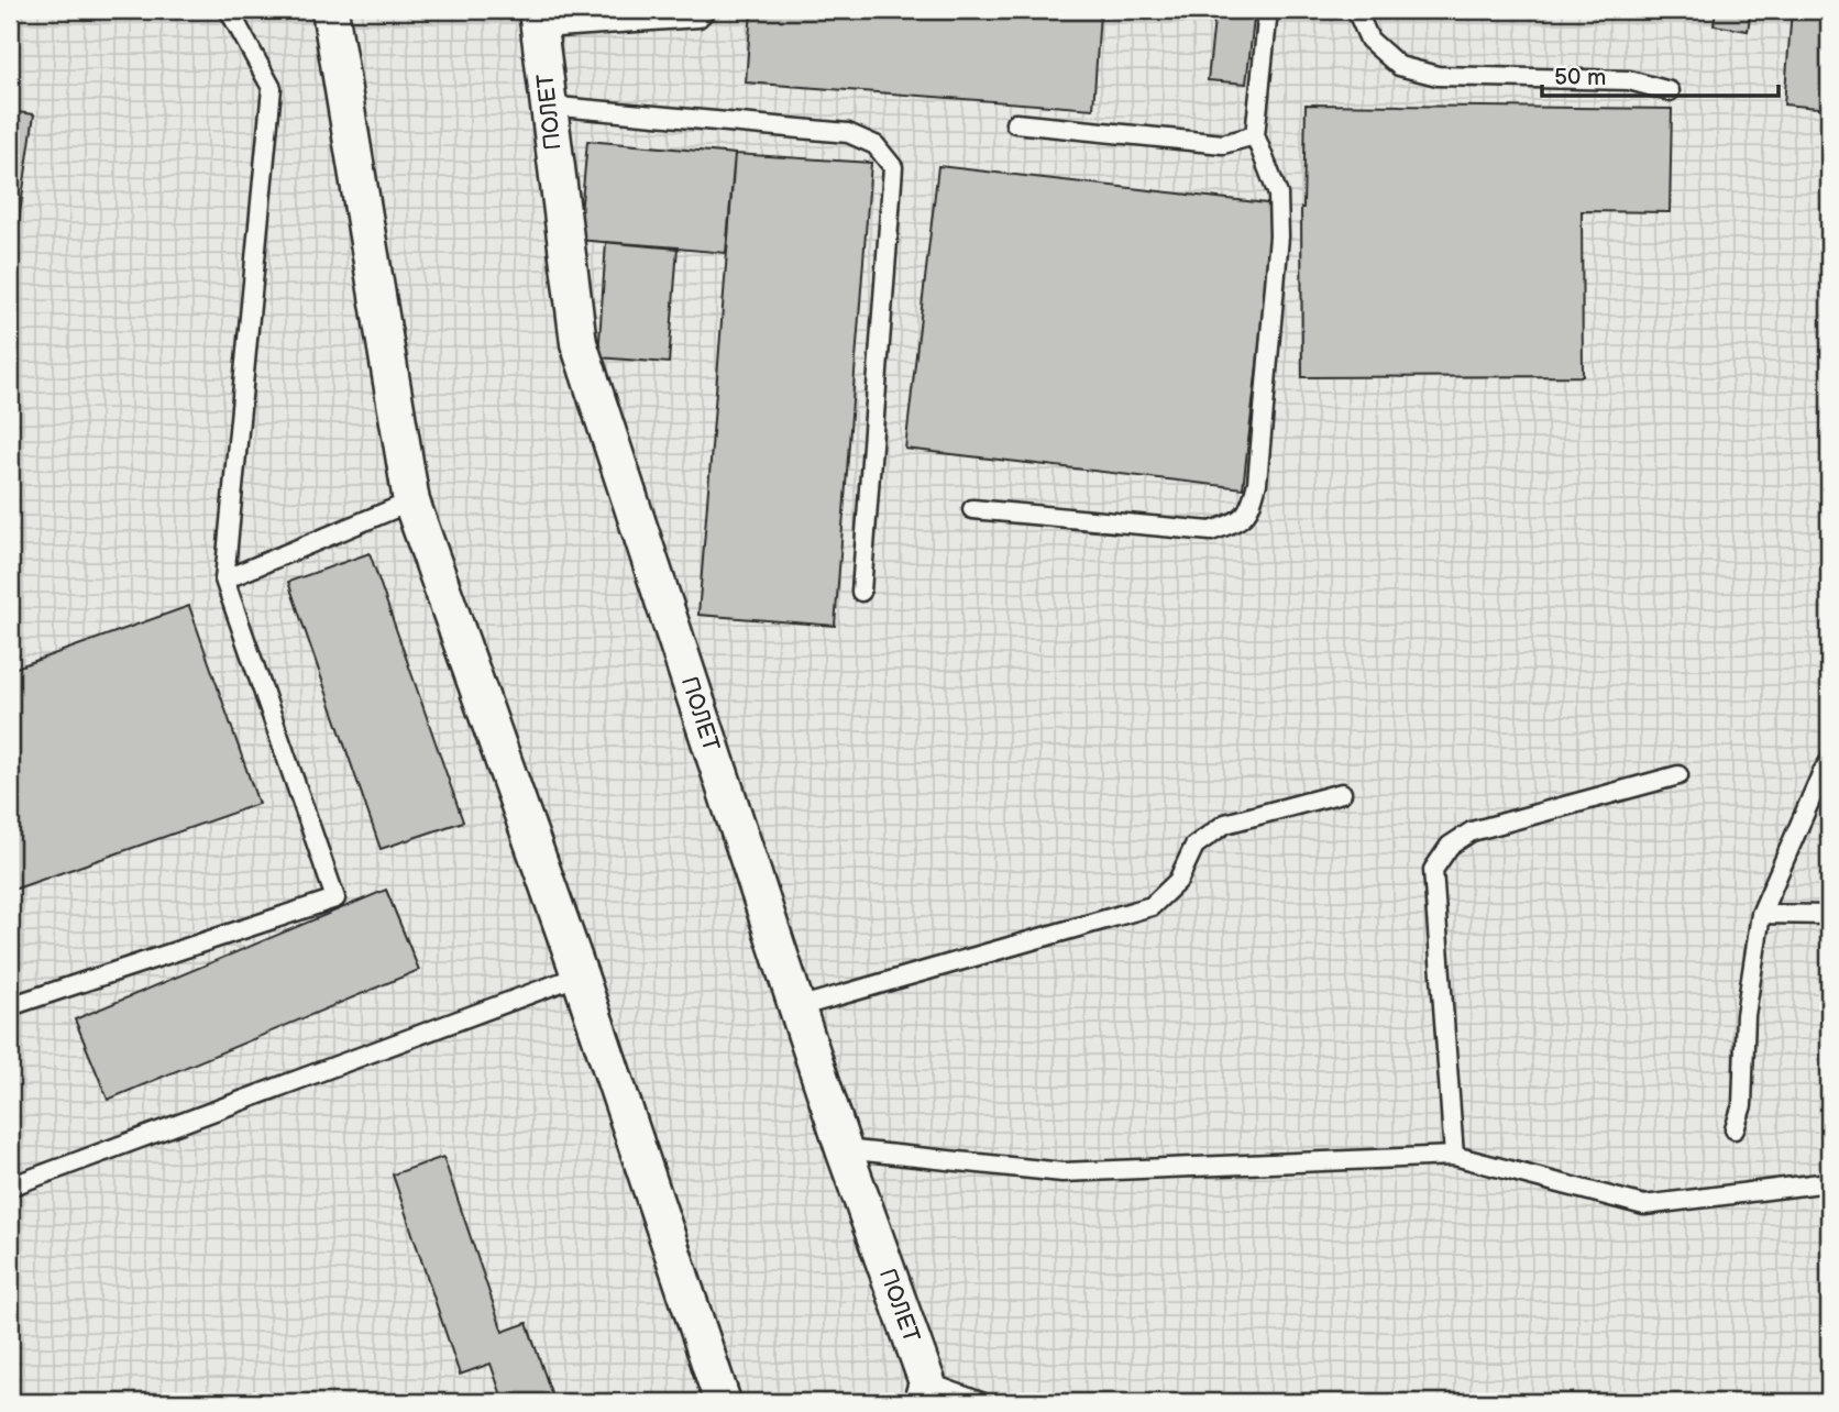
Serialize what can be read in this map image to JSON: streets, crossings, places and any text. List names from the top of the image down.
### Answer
{
  "streets": {
    "street": ["ПОЛЕТ"]
  },
  "scale_bar": "50 m"
}
